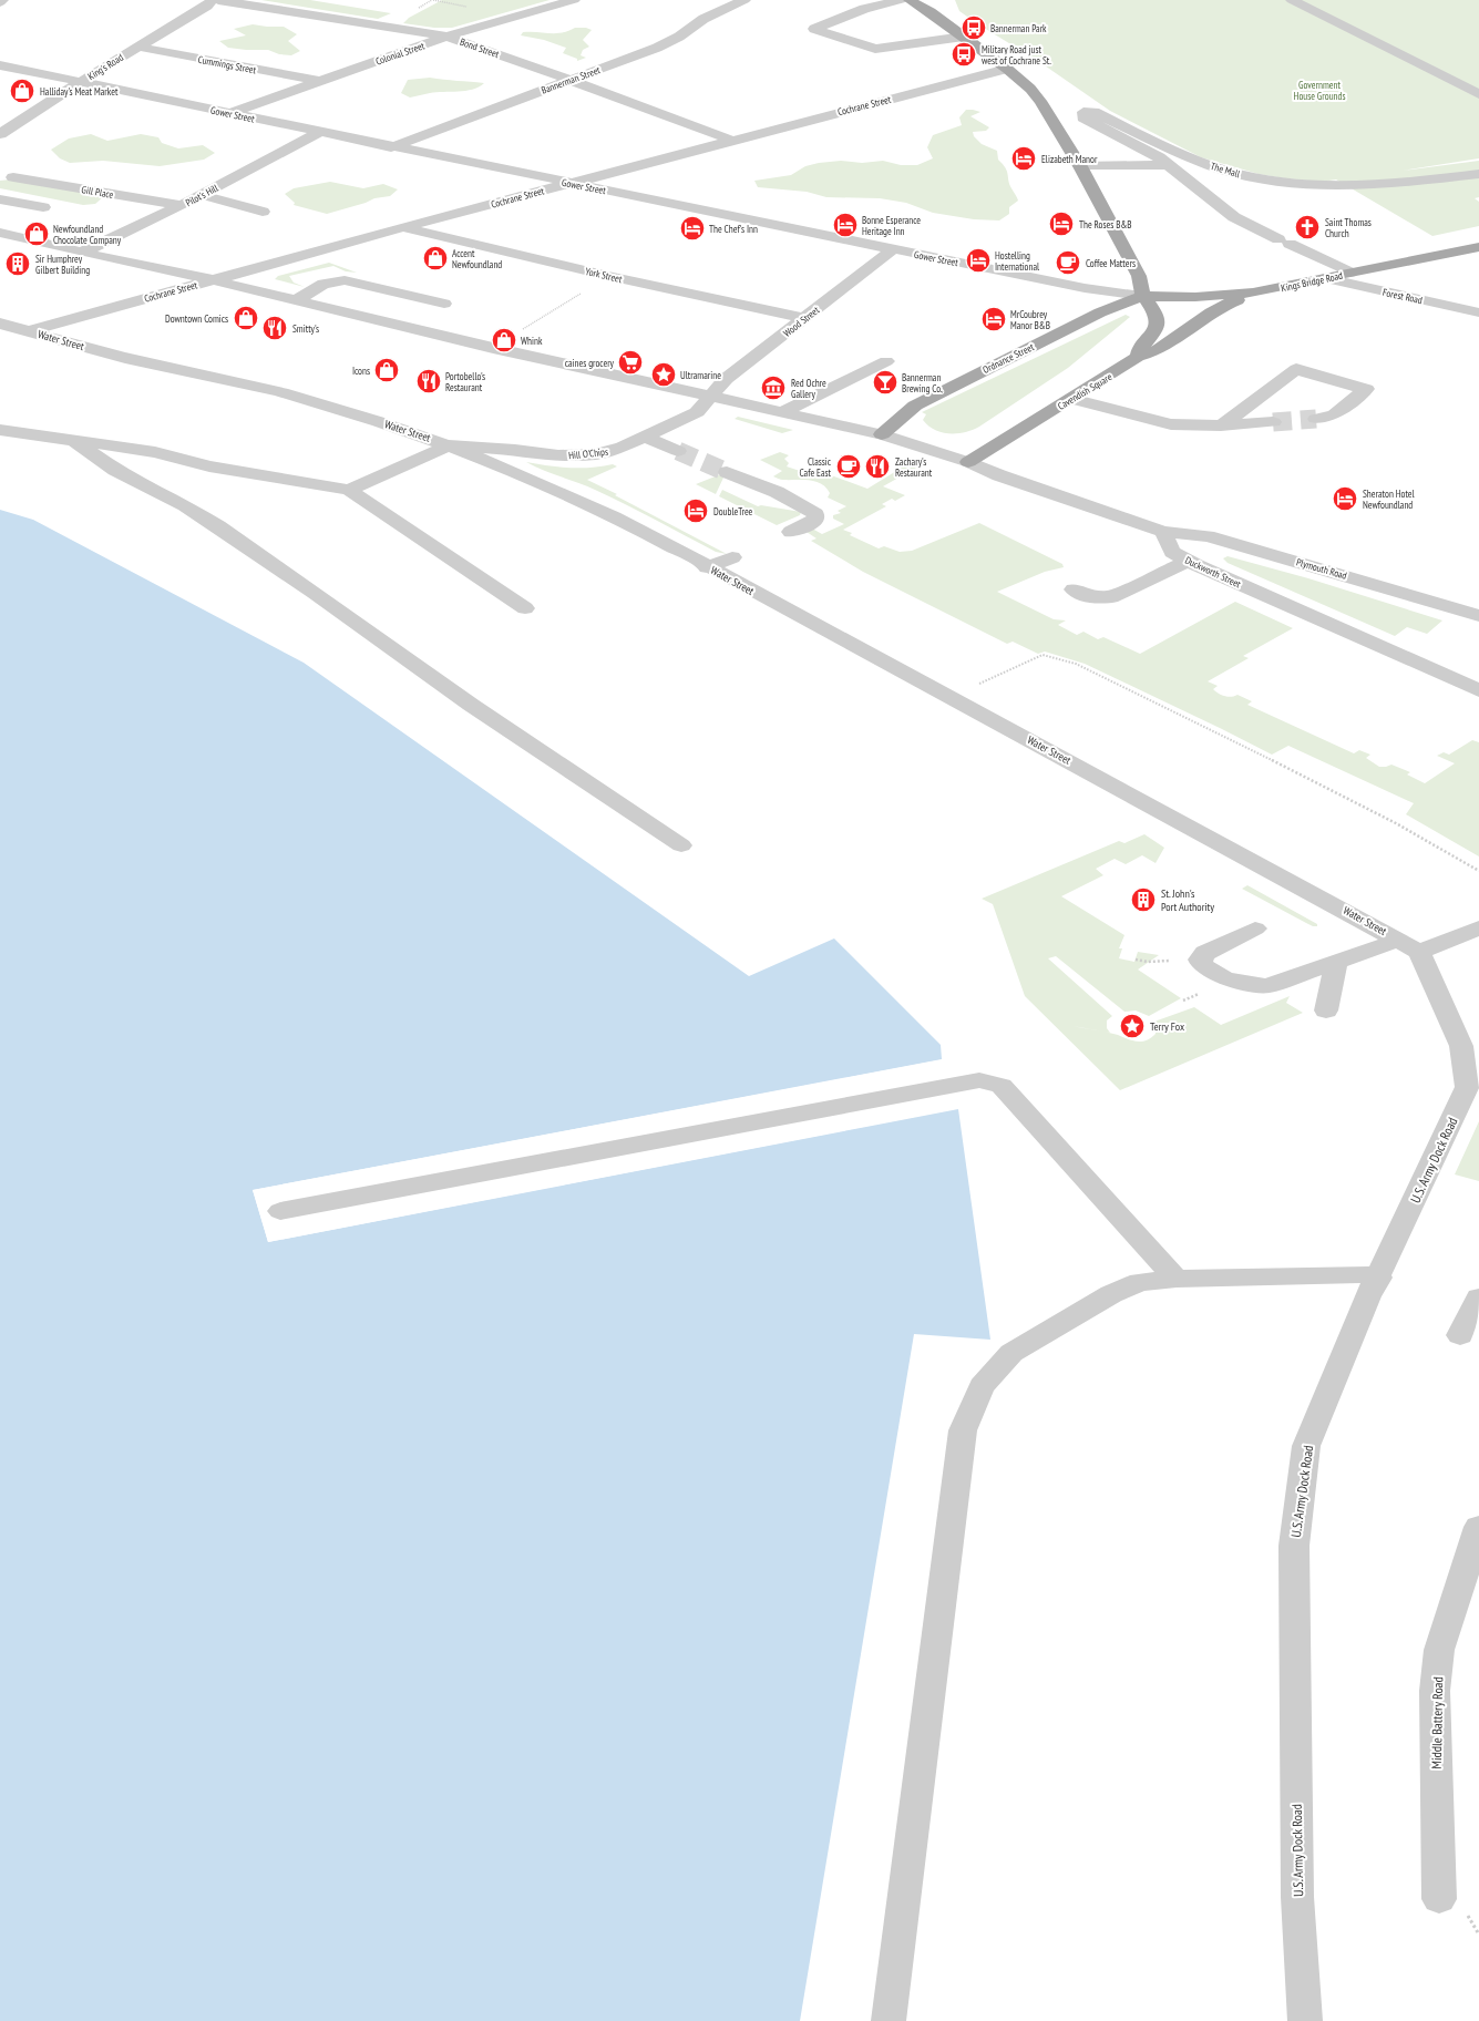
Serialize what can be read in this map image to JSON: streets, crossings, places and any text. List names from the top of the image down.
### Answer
{
  "streets": {
    "main road": ["Kings Bridge Road", "Ordnance Street", "Cavendish Square"],
    "street": [
      "Bond Street",
      "Colonial Street",
      "Cummings Street",
      "King's Road",
      "Bannerman Street",
      "Cochrane Street",
      "Gower Street",
      "The Mall",
      "Gill Place",
      "Pilot's Hill",
      "York Street",
      "Forest Road",
      "Wood Street",
      "Water Street",
      "Hill O'Chips",
      "Plymouth Road",
      "Duckworth Street",
      "U.S. Army Dock Road",
      "Middle Battery Road"
    ]
  },
  "crossings": [
    ["Bond Street", "Colonial Street"],
    ["Bond Street", "Bannerman Street"],
    ["Bond Street", "Cochrane Street"],
    ["Colonial Street", "Cummings Street"],
    ["Colonial Street", "Gower Street"],
    ["Cummings Street", "King's Road"],
    ["King's Road", "Gower Street"],
    ["Bannerman Street", "Gower Street"],
    ["Cochrane Street", "Gower Street"],
    ["Cochrane Street", "York Street"],
    ["Cochrane Street", "Water Street"],
    ["Gower Street", "Pilot's Hill"],
    ["Gower Street", "Kings Bridge Road"],
    ["Gower Street", "Wood Street"],
    ["Gower Street", "Ordnance Street"],
    ["Gower Street", "Cavendish Square"],
    ["Gill Place", "Pilot's Hill"],
    ["York Street", "Wood Street"],
    ["Kings Bridge Road", "Forest Road"],
    ["Kings Bridge Road", "Ordnance Street"],
    ["Kings Bridge Road", "Cavendish Square"],
    ["Wood Street", "Hill O'Chips"],
    ["Water Street", "Hill O'Chips"],
    ["Water Street", "U.S. Army Dock Road"],
    ["Ordnance Street", "Cavendish Square"],
    ["Plymouth Road", "Duckworth Street"]
  ],
  "parks": ["Government House Grounds"],
  "places": {
    "bus stop": ["Bannerman Park", "Military Road just west of Cochrane St."],
    "shop": [
      "Halliday's Meat Market",
      "Newfoundland Chocolate Company",
      "Accent Newfoundland",
      "Downtown Comics",
      "Whink",
      "Icons"
    ],
    "hotel": [
      "Elizabeth Manor",
      "The Roses B&B",
      "Bonne Esperance Heritage Inn",
      "The Chef's Inn",
      "Hostelling International",
      "MrCoubrey Manor B&B",
      "Sheraton Hotel Newfoundland",
      "DoubleTree"
    ],
    "church": ["Saint Thomas Church"],
    "cafe": ["Coffee Matters", "Classic Cafe East"],
    "building": ["Sir Humphrey Gilbert Building", "St. John's Port Authority"],
    "restaurant": ["Smitty's", "Portobello's Restaurant", "Zachary's Restaurant"],
    "supermarket": ["caines grocery"],
    "place": ["Ultramarine", "Terry Fox"],
    "bar": ["Bannerman Brewing Co."],
    "museum": ["Red Ochre Gallery"]
  }
}
